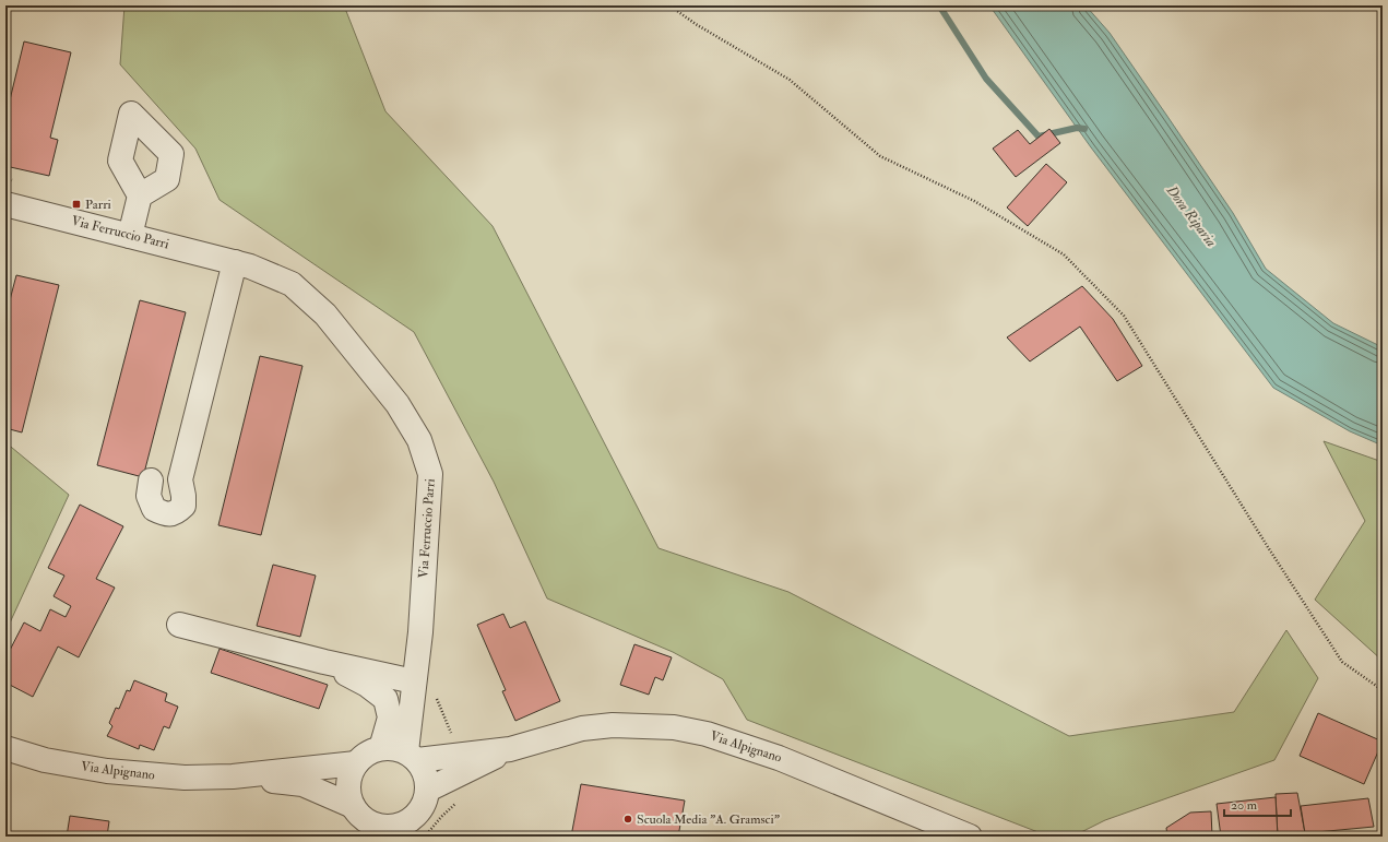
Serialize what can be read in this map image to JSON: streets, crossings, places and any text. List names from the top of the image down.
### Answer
{
  "streets": {
    "street": ["Via Ferruccio Parri", "Via Alpignano"]
  },
  "crossings": [
    ["Via Ferruccio Parri", "Via Alpignano"]
  ],
  "water": ["Dora Riparia"],
  "places": {
    "transit": ["Parri"],
    "other": ["Scuola Media \"A. Gramsci\""]
  },
  "scale_bar": "20 m"
}
